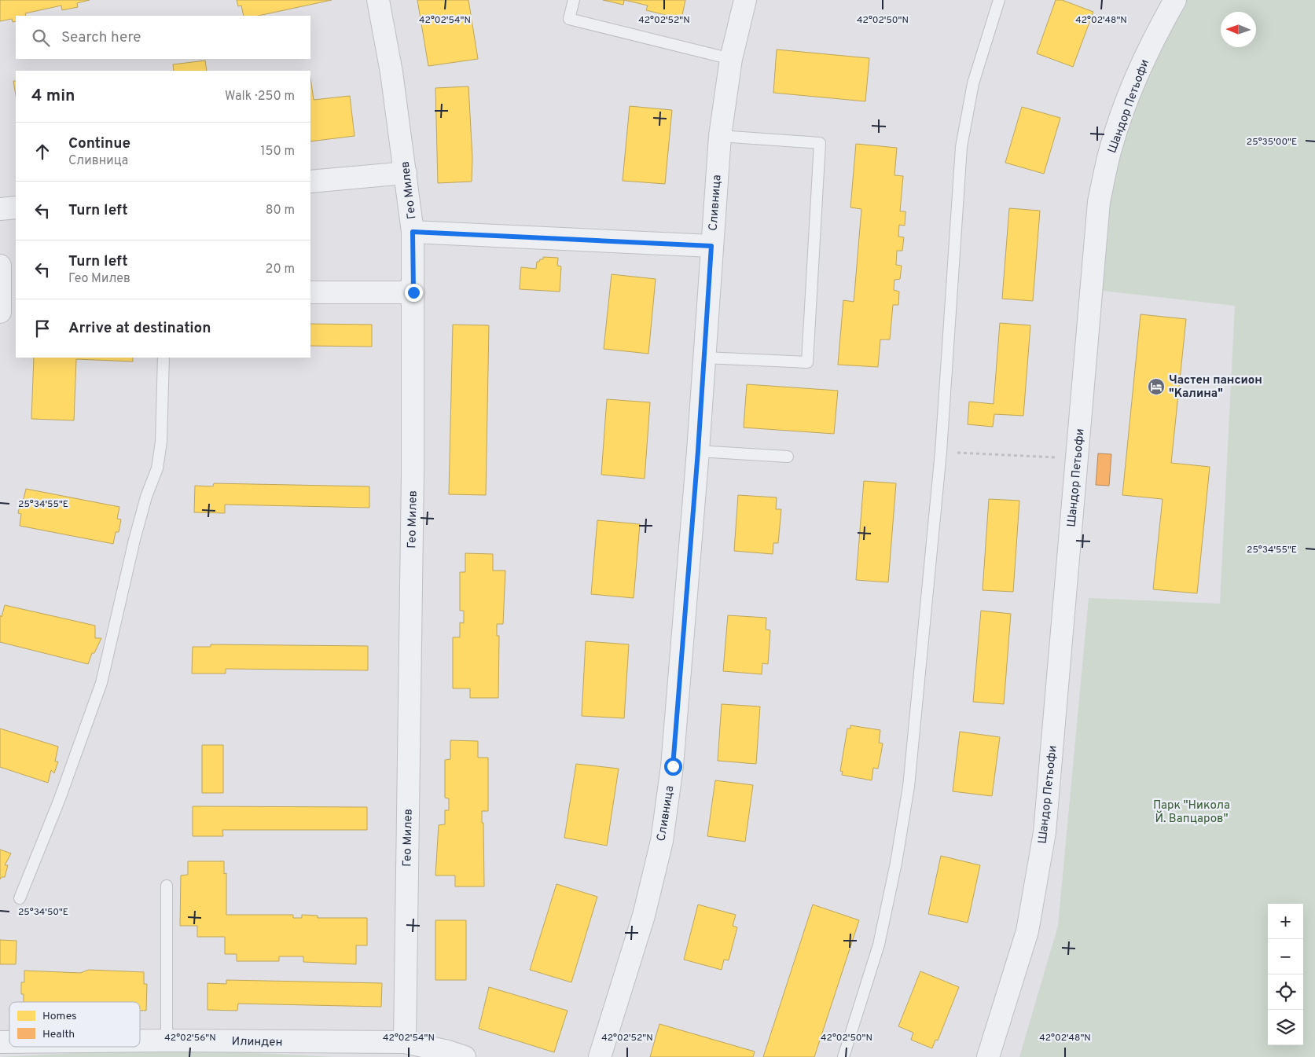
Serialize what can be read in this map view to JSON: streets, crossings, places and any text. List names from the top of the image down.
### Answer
{
  "streets": {
    "street": [
      "Шандор Петьофи",
      "Гео Милев",
      "Сливница",
      "Илинден"
    ]
  },
  "crossings": [
    ["Гео Милев", "Илинден"]
  ],
  "parks": ["Парк \"Никола Й. Вапцаров\""],
  "places": {
    "hotel": ["Частен пансион \"Калина\""]
  },
  "legend": ["Homes", "Health"],
  "north": "left",
  "page": {
    "search": "Search here",
    "heading": ["4 min", "Walk · 250 m"],
    "list": [
      ["Continue", "Сливница", "150 m"],
      ["Turn left", "80 m"],
      ["Turn left", "Гео Милев", "20 m"],
      "Arrive at destination"
    ],
    "map_buttons": ["+", "−"]
  },
  "coordinates": [
    "42°02'54\"N",
    "42°02'52\"N",
    "42°02'50\"N",
    "42°02'48\"N",
    "25°35'00\"E",
    "25°34'55\"E",
    "25°34'50\"E",
    "42°02'56\"N"
  ]
}
